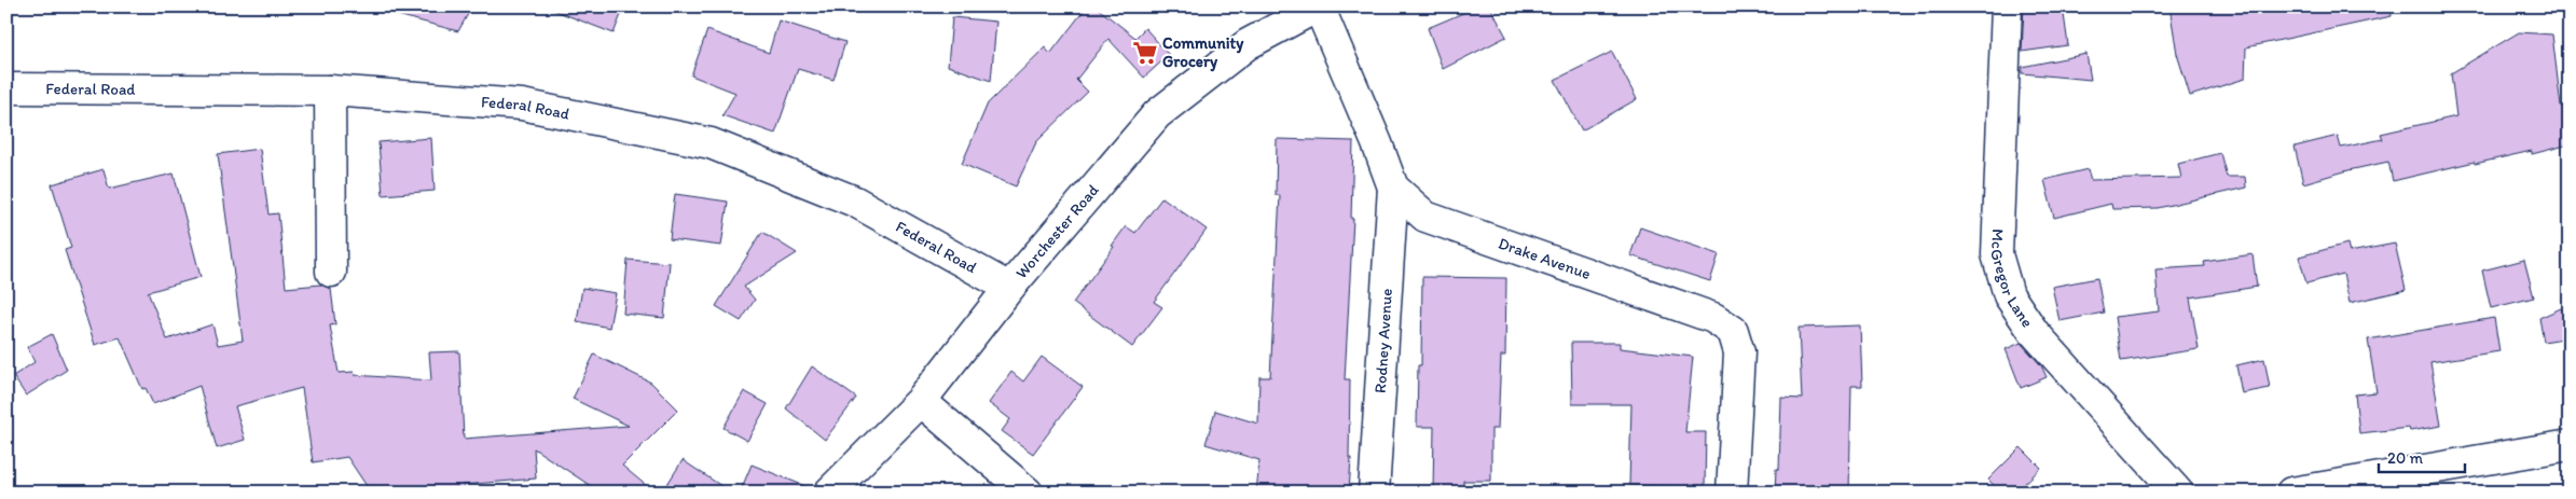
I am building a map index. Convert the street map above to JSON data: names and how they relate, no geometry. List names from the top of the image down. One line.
{"streets":{"street":["Federal Road","Worchester Road","Drake Avenue","McGregor Lane","Rodney Avenue"]},"crossings":[["Federal Road","Worchester Road"],["Worchester Road","Drake Avenue"],["Drake Avenue","Rodney Avenue"]],"places":{"supermarket":["Community Grocery"]},"scale_bar":"20 m"}
